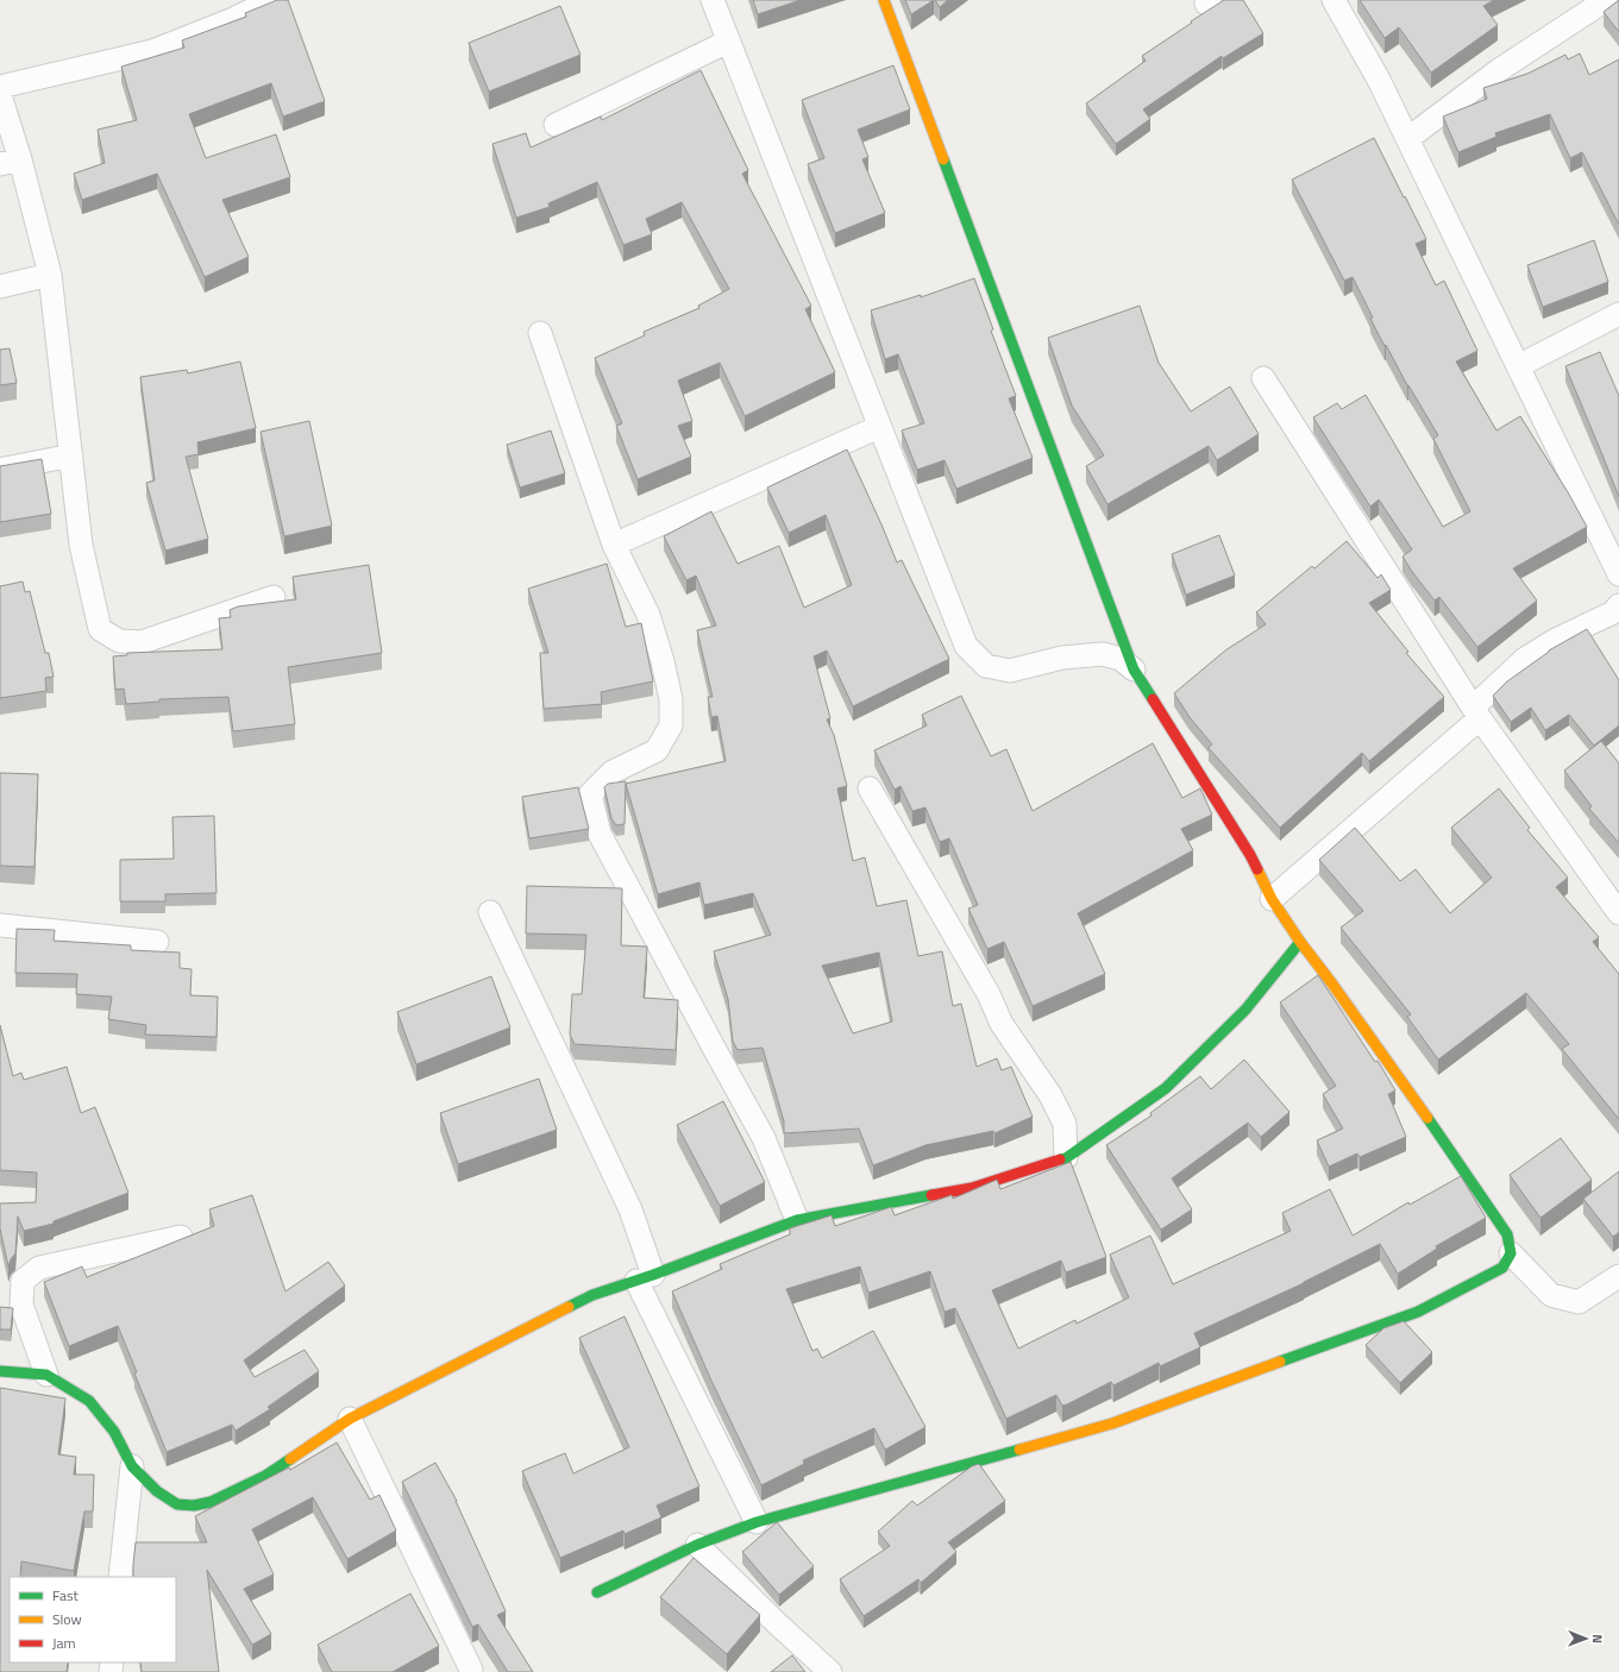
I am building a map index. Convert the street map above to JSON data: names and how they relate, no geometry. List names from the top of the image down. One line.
{"legend":["Fast","Slow","Jam"],"north":"right"}
